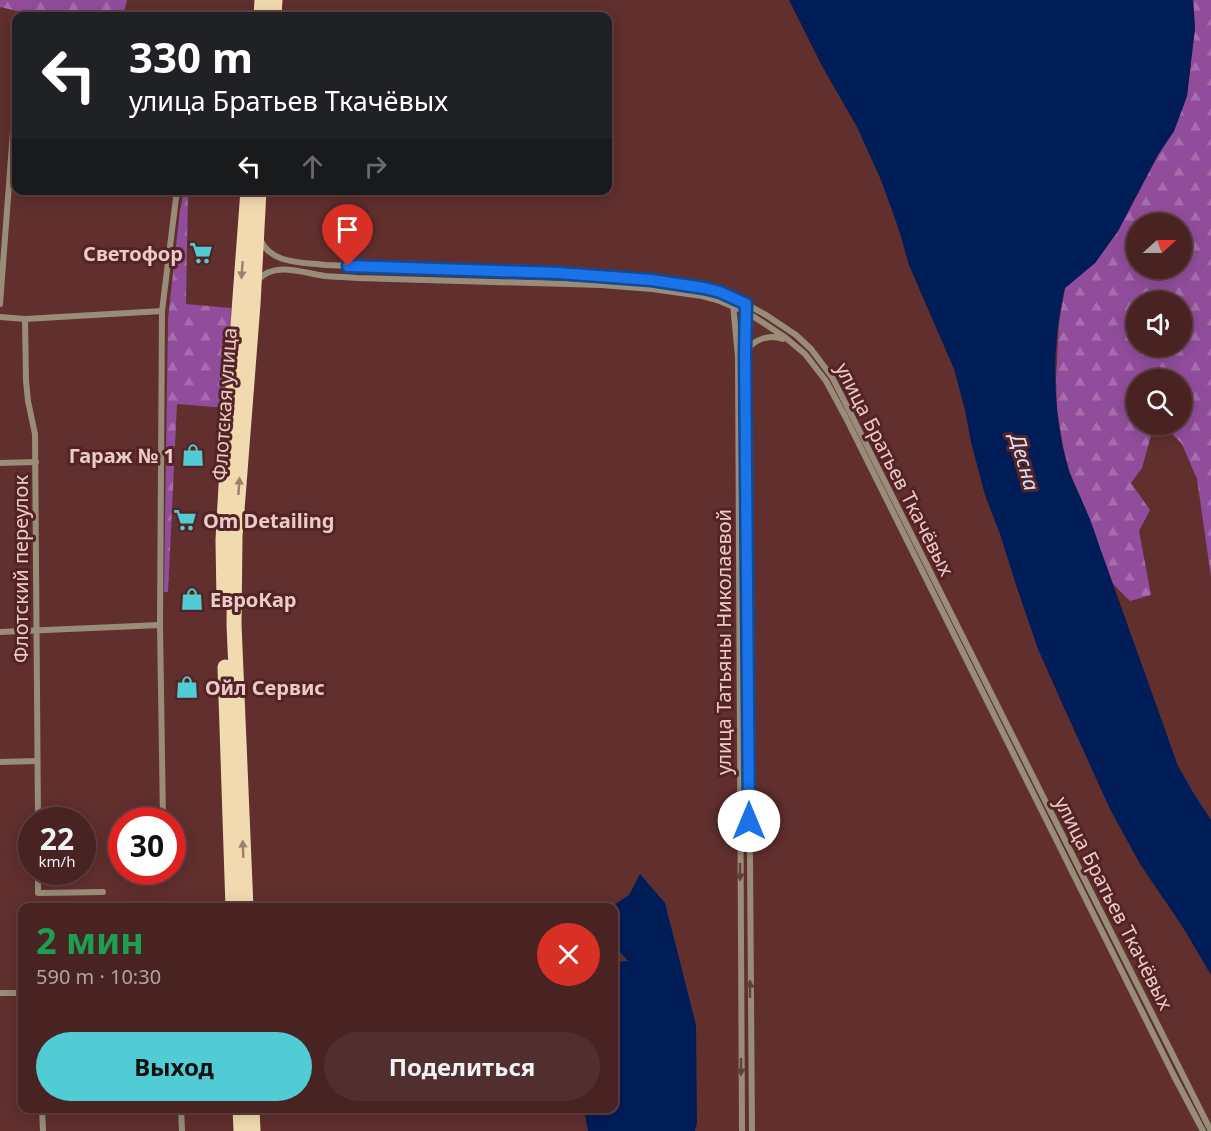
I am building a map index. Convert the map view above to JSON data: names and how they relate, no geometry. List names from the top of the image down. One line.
{"streets":{"main road":["Флотская улица"],"street":["улица Братьев Ткачёвых","Флотский переулок","улица Татьяны Николаевой"]},"crossings":[["Флотская улица","улица Братьев Ткачёвых"],["улица Братьев Ткачёвых","улица Татьяны Николаевой"]],"water":["Десна"],"places":{"supermarket":["Светофор","Om Detailing"],"shop":["Гараж № 1","ЕвроКар","Ойл Сервис"]},"north":"right","page":{"turn":["330 m","улица Братьев Ткачёвых"],"speed":"22 km/h","limit":"30","heading":["2 мин","590 m · 10:30"],"buttons":["Выход","Поделиться"]}}
